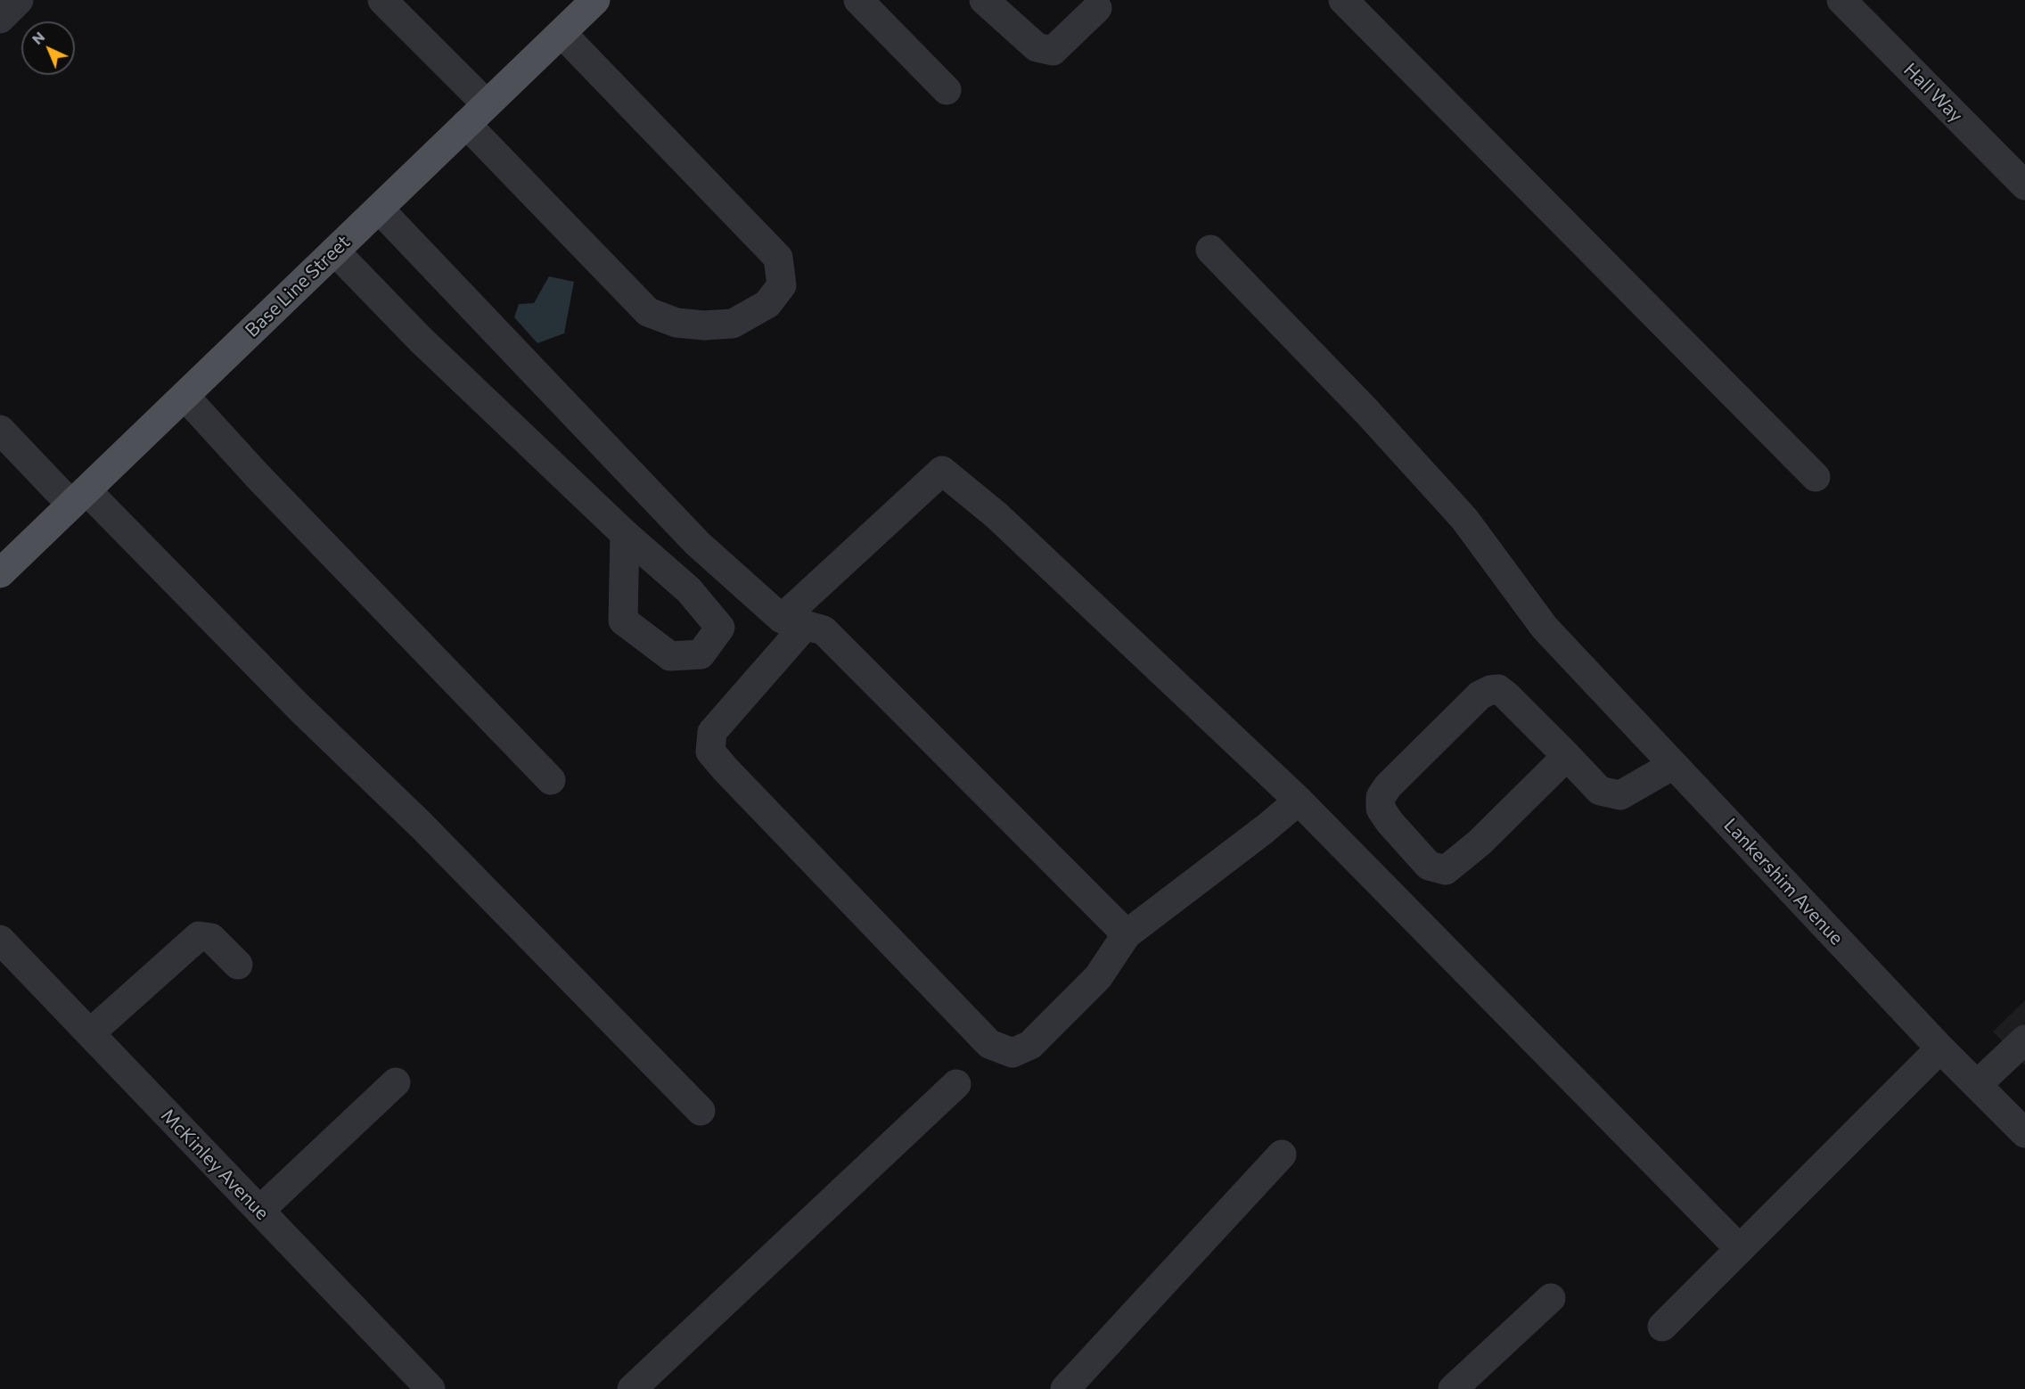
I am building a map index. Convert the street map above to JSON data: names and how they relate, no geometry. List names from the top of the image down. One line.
{"streets":{"main road":["Base Line Street"],"street":["Hall Way","Lankershim Avenue","McKinley Avenue"]},"north":"top left"}
